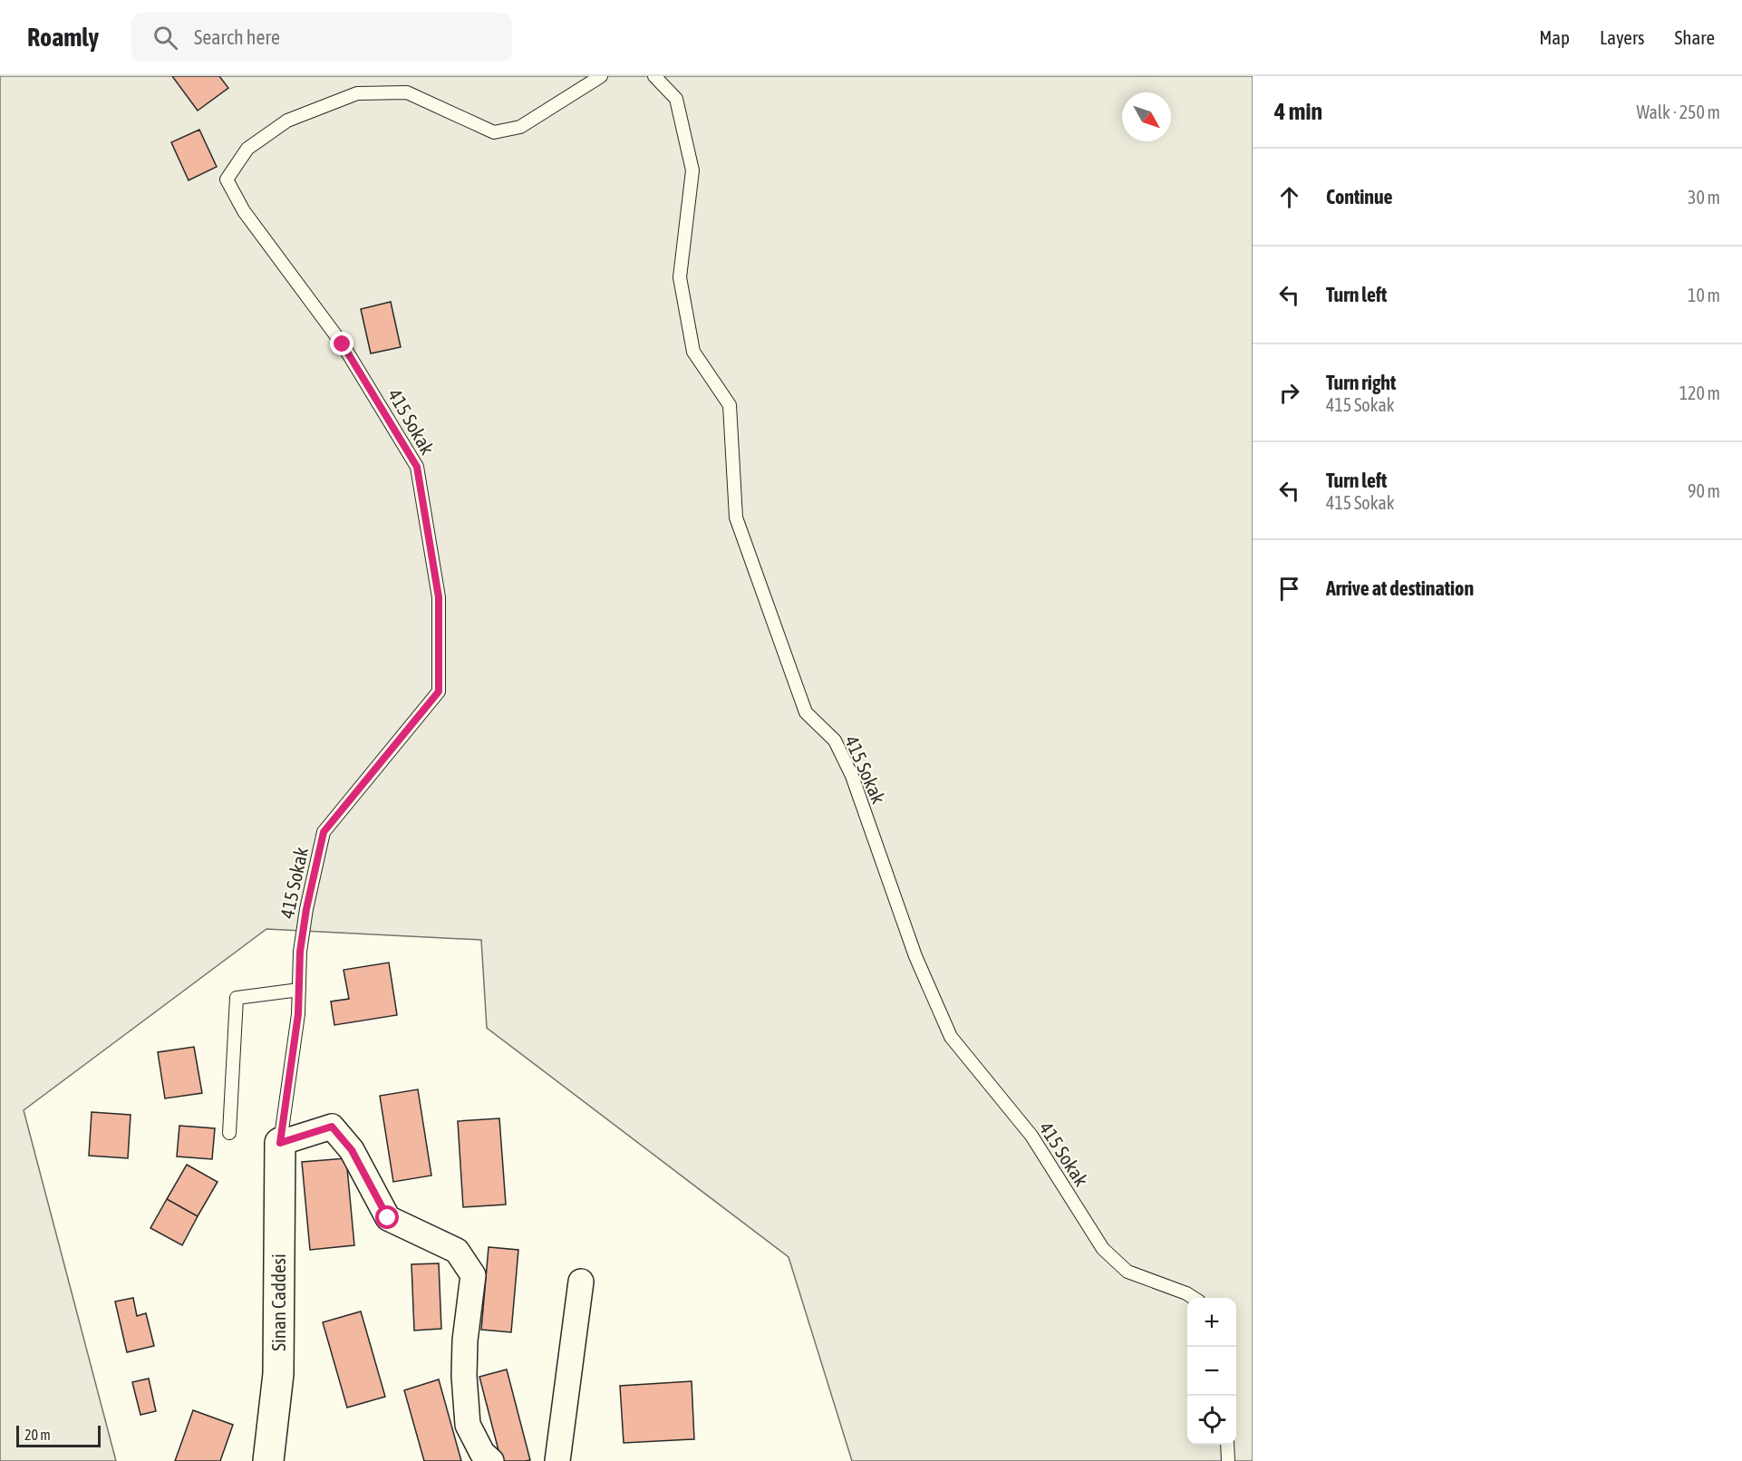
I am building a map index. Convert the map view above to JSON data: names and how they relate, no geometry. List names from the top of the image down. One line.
{"streets":{"street":["Sinan Caddesi"],"lane":["415 Sokak"]},"crossings":[["415 Sokak","Sinan Caddesi"]],"scale_bar":"20 m","north":"bottom right","page":{"header":"Roamly","search":"Search here","nav":["Map","Layers","Share"],"heading":["4 min","Walk · 250 m"],"list":[["Continue","30 m"],["Turn left","10 m"],["Turn right","415 Sokak","120 m"],["Turn left","415 Sokak","90 m"],"Arrive at destination"],"map_buttons":["+","−"],"scale":"20 m"}}
